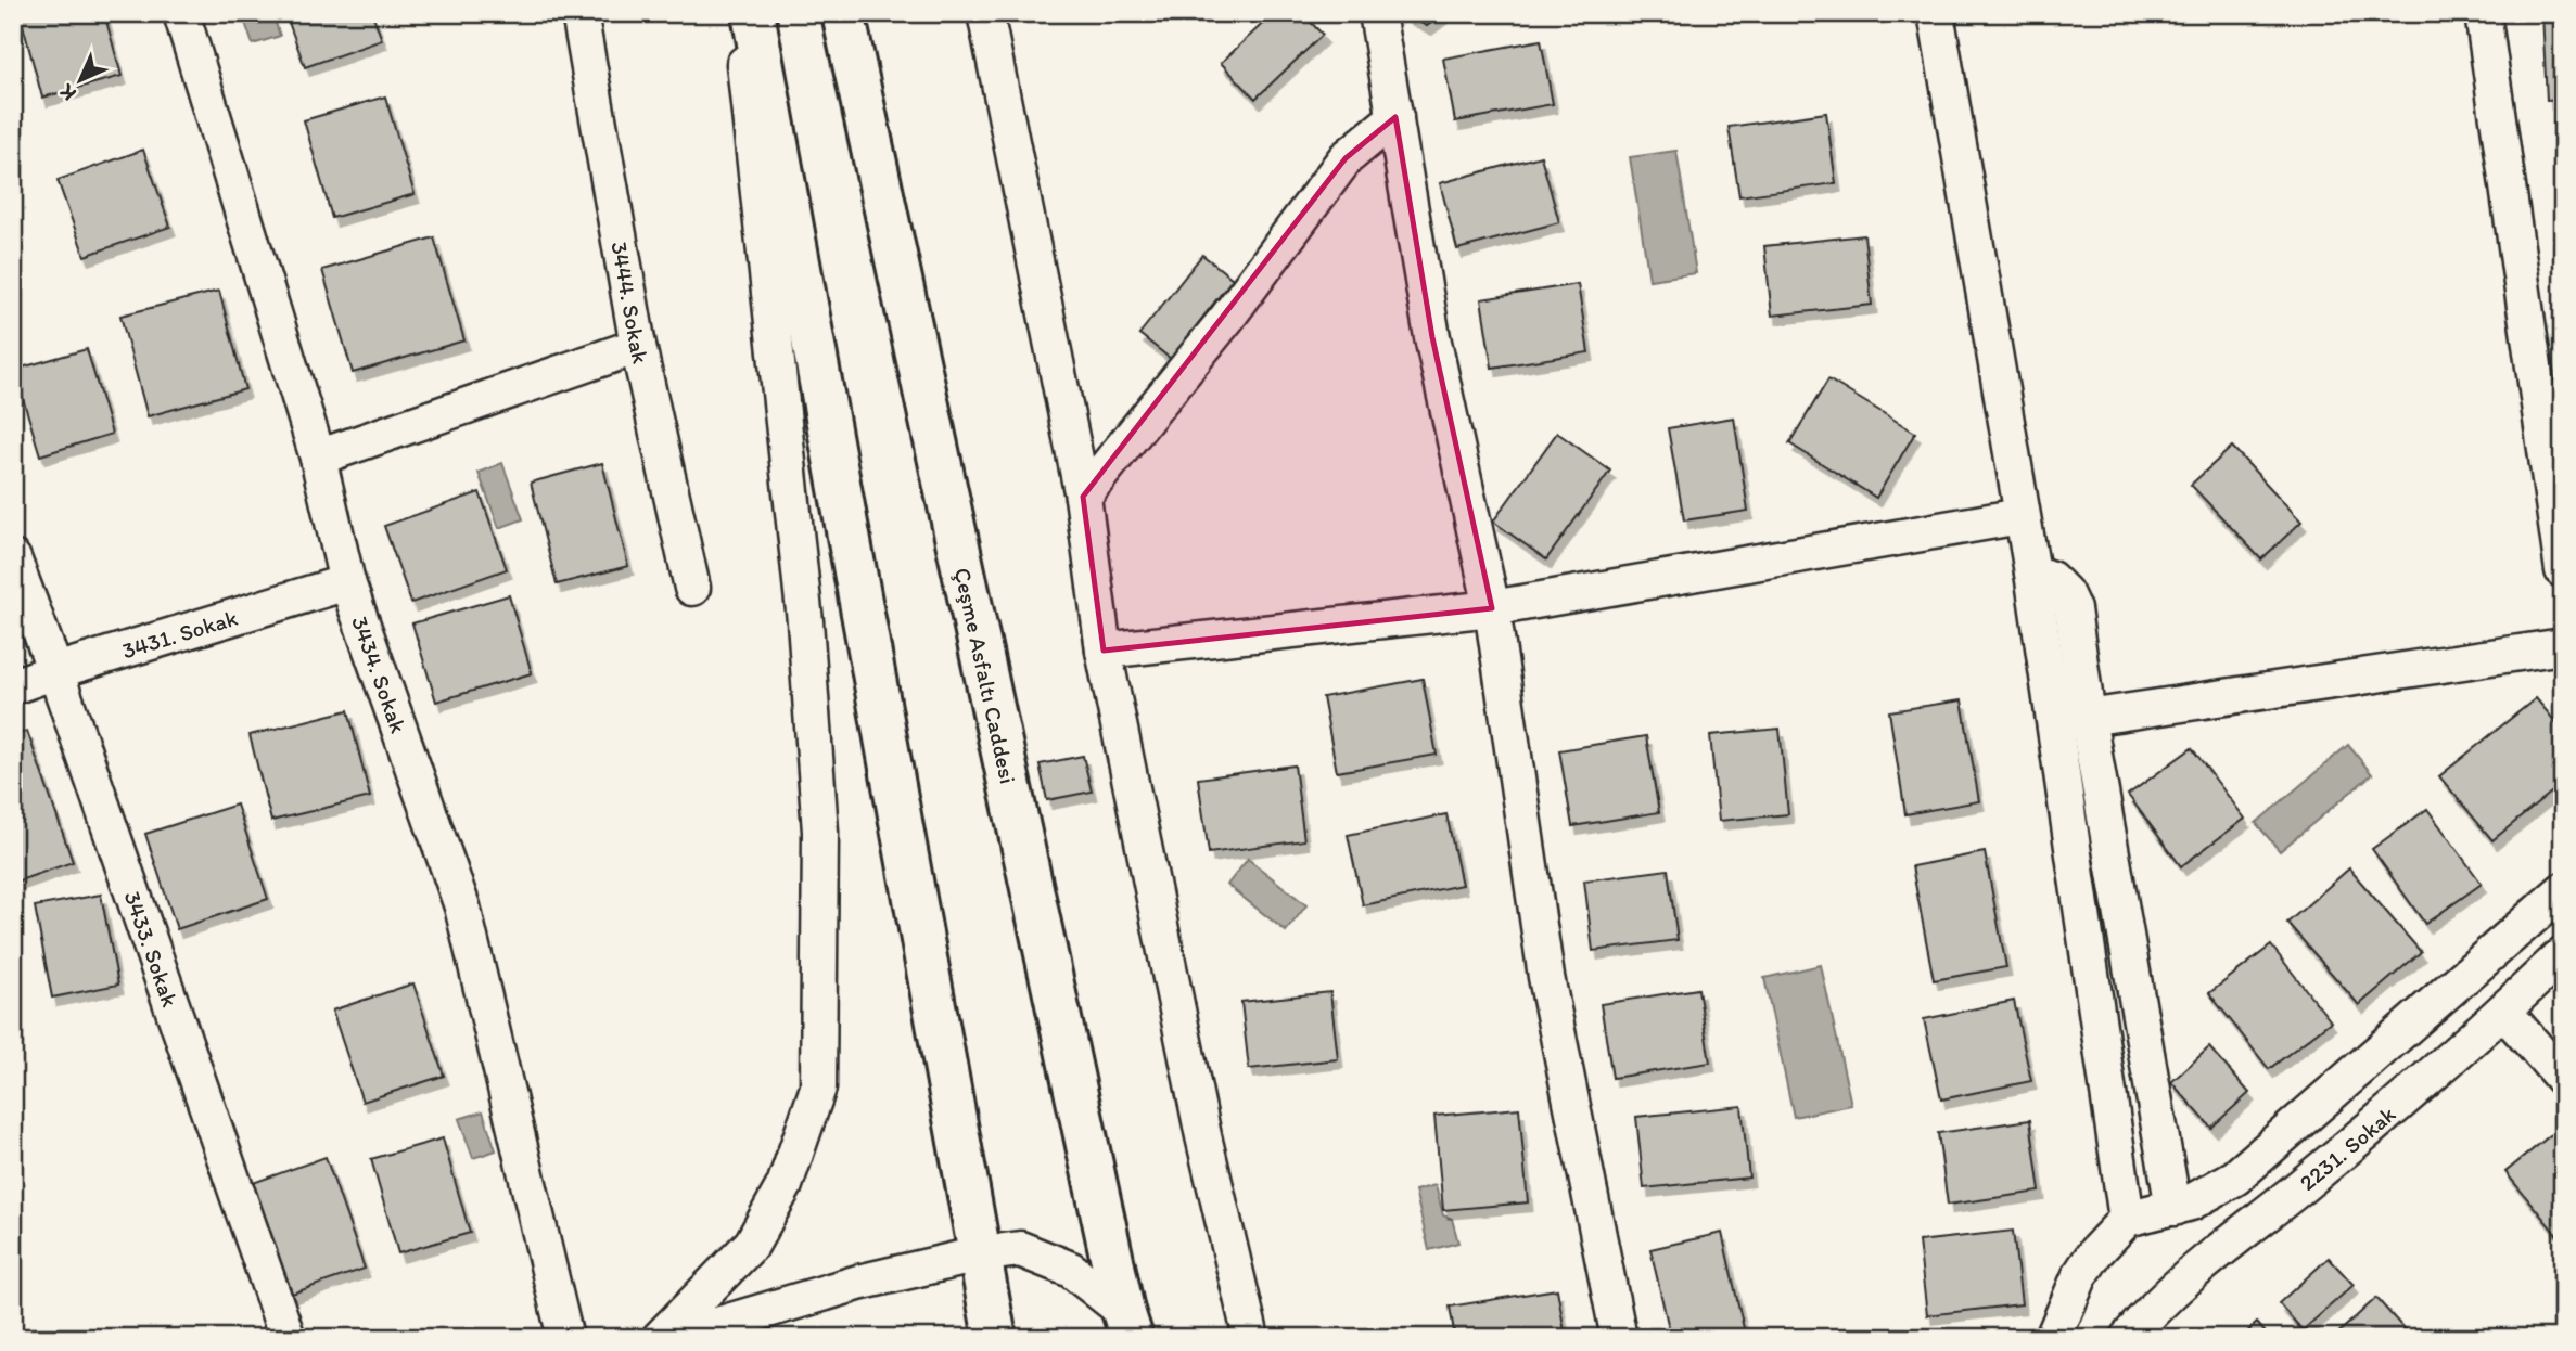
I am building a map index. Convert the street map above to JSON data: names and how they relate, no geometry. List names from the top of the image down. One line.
{"streets":{"highway":["Çeşme Asfaltı Caddesi"],"street":["3444. Sokak","3431. Sokak","3434. Sokak","3433. Sokak","2231. Sokak"]},"crossings":[["3431. Sokak","3434. Sokak"],["3431. Sokak","3433. Sokak"]],"north":"bottom left"}
